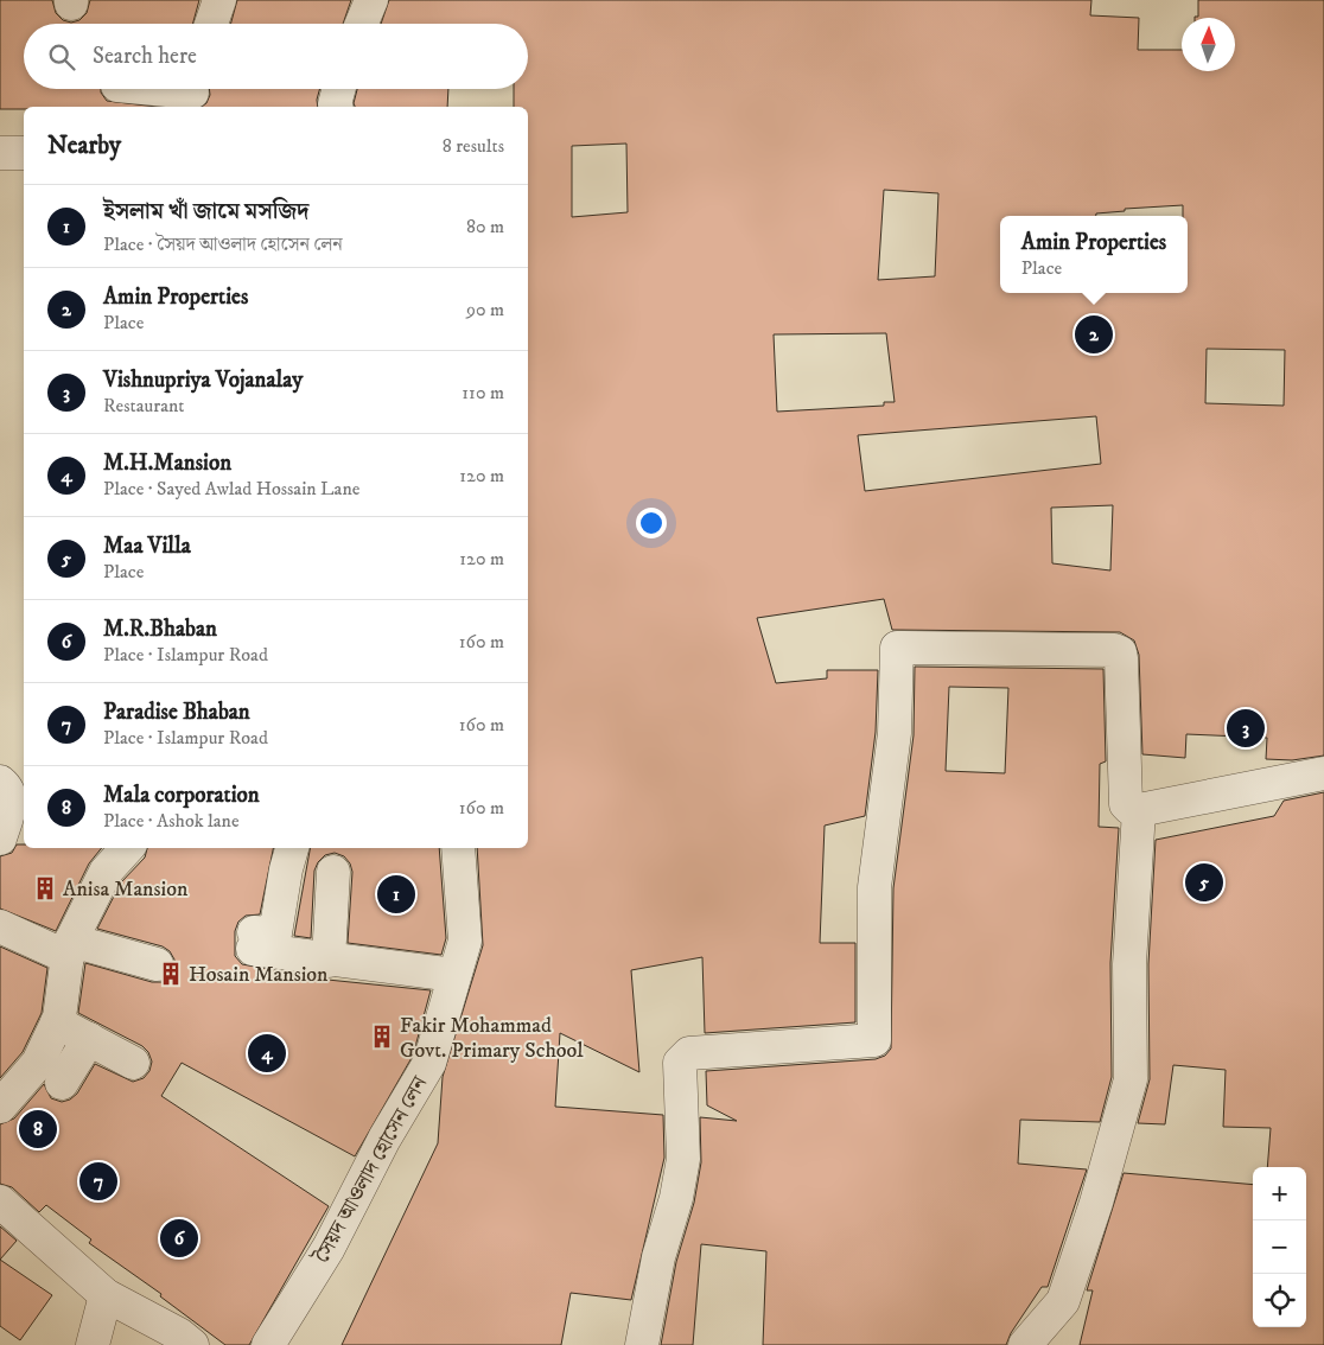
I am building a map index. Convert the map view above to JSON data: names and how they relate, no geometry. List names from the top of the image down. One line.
{"streets":{"street":["সৈয়দ আওলাদ হোসেন লেন"]},"places":{"building":["Anisa Mansion","Hosain Mansion","Fakir Mohammad Govt. Primary School"]},"north":"top","page":{"search":"Search here","heading":["Nearby","8 results"],"list":[{"mark":"1","name":"ইসলাম খাঁ জামে মসজিদ","note":"Place · সৈয়দ আওলাদ হোসেন লেন","value":"80 m"},{"mark":"2","name":"Amin Properties","note":"Place","value":"90 m"},{"mark":"3","name":"Vishnupriya Vojanalay","note":"Restaurant","value":"110 m"},{"mark":"4","name":"M.H.Mansion","note":"Place · Sayed Awlad Hossain Lane","value":"120 m"},{"mark":"5","name":"Maa Villa","note":"Place","value":"120 m"},{"mark":"6","name":"M.R.Bhaban","note":"Place · Islampur Road","value":"160 m"},{"mark":"7","name":"Paradise Bhaban","note":"Place · Islampur Road","value":"160 m"},{"mark":"8","name":"Mala corporation","note":"Place · Ashok lane","value":"160 m"}],"popup":["Amin Properties","Place"],"pins":["2","3","5","1","4","8","7","6"],"map_buttons":["+","−"]}}
